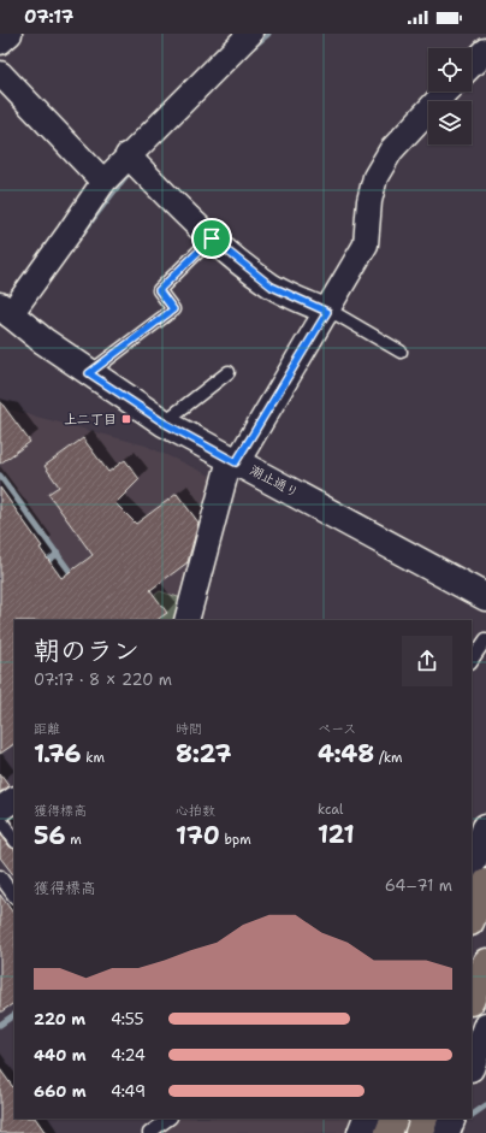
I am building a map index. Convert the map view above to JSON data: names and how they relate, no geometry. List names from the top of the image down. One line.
{"streets":{"street":["潮止通り"]},"places":{"transit":["上二丁目"]},"page":{"status":"07:17","heading":["朝のラン","07:17 · 8 × 220 m"],"stats":[["距離","1.76 km"],["時間","8:27"],["ペース","4:48 /km"],["獲得標高","56 m"],["心拍数","170 bpm"],["kcal","121"]],"chart":["獲得標高","64–71 m"],"list":[{"name":"220 m","note":"4:55"},{"name":"440 m","note":"4:24"},{"name":"660 m","note":"4:49"}]}}
